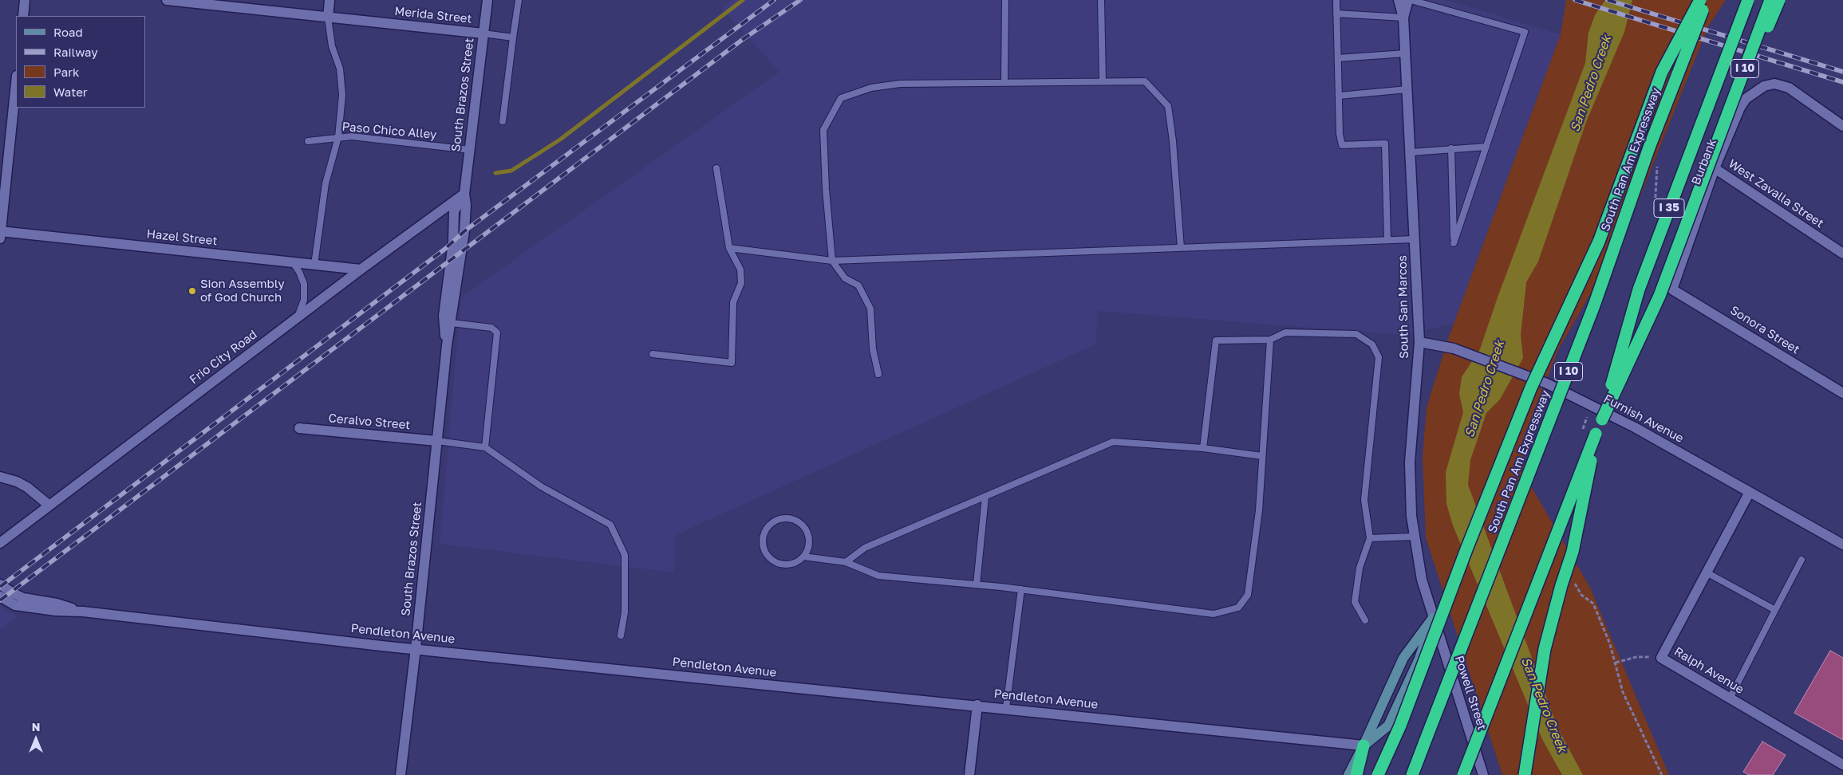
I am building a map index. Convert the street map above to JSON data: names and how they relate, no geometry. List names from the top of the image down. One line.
{"streets":{"highway":["I 10","South Pan Am Expressway","I 35"],"street":["Merida Street","South Brazos Street","Burbank","West Zavalla Street","Hazel Street","South San Marcos","Sonora Street","Frio City Road","Furnish Avenue","Ceralvo Street","Pendleton Avenue","Ralph Avenue","Powell Street"],"lane":["Paso Chico Alley"]},"crossings":[["Merida Street","South Brazos Street"],["I 10","I 35"],["South Brazos Street","Paso Chico Alley"],["South Brazos Street","Frio City Road"],["South Brazos Street","Ceralvo Street"],["South Brazos Street","Pendleton Avenue"],["Burbank","West Zavalla Street"],["Burbank","Sonora Street"],["Hazel Street","Frio City Road"],["South San Marcos","Furnish Avenue"],["South San Marcos","Powell Street"],["Furnish Avenue","Ralph Avenue"]],"water":["San Pedro Creek"],"places":["Sion Assembly of God Church"],"legend":["Road","Railway","Park","Water"],"north":"top"}
